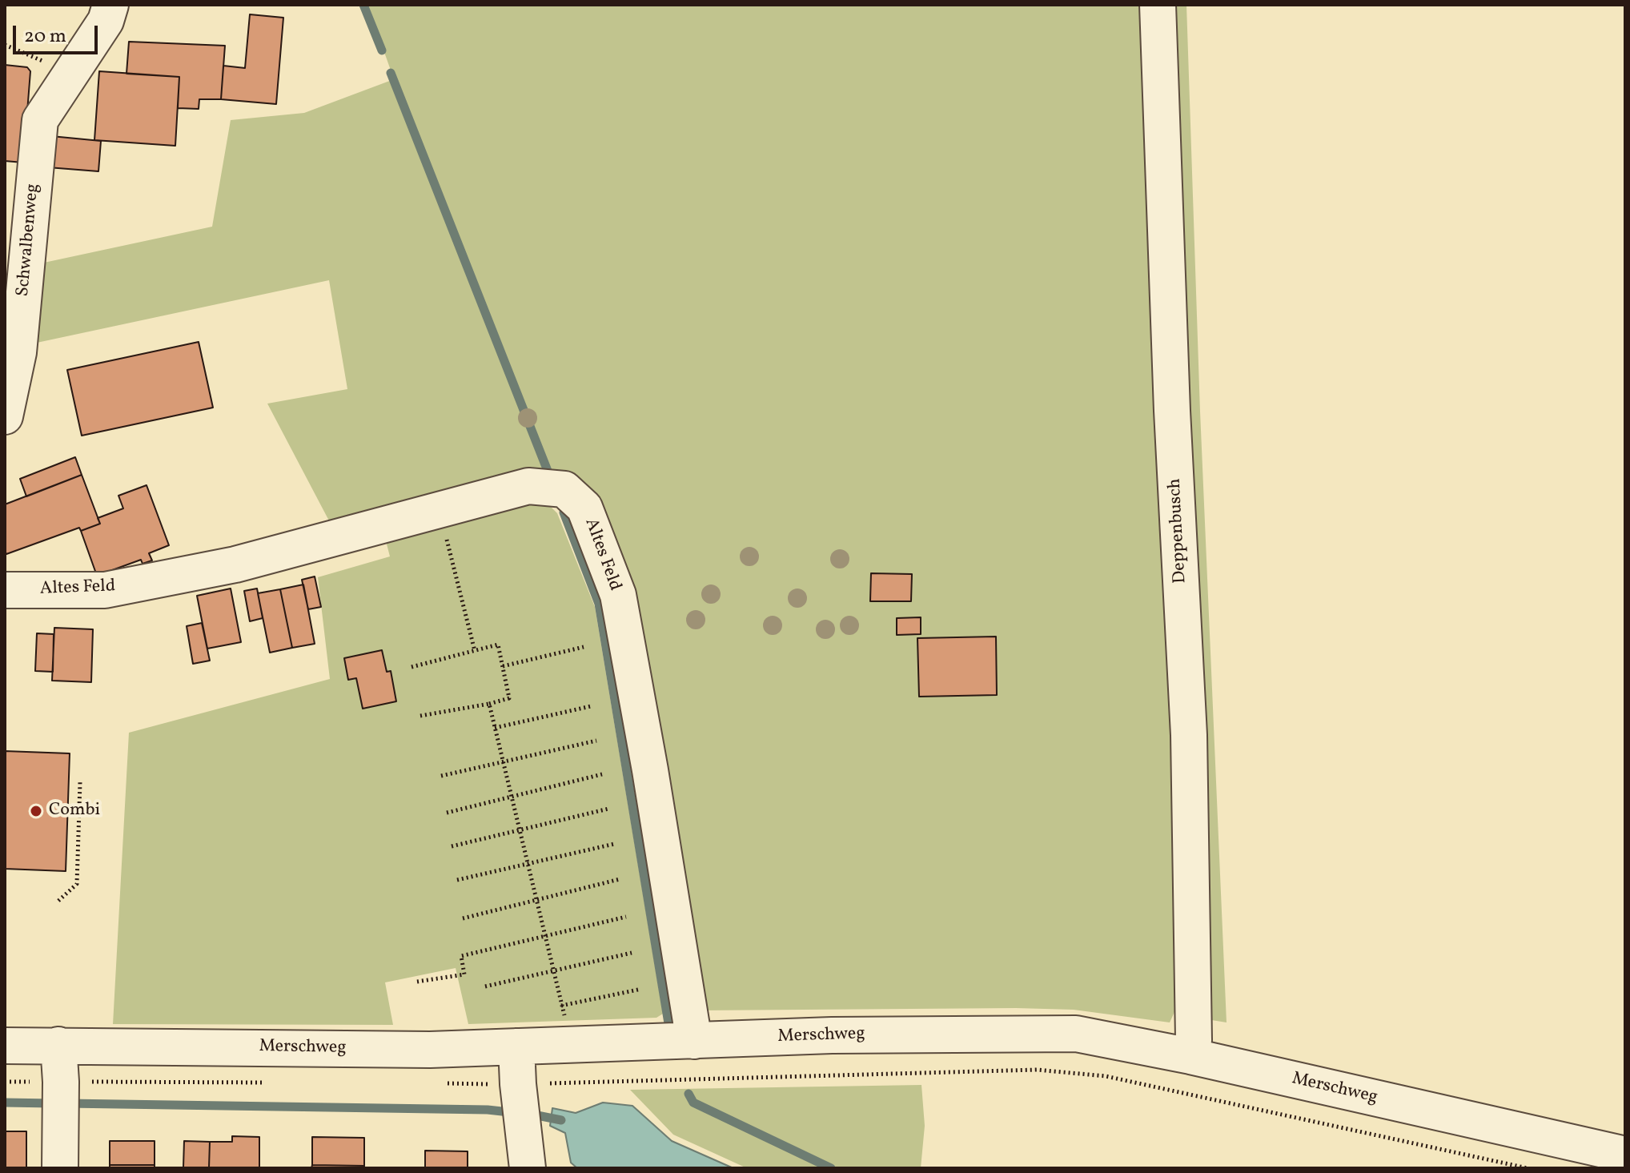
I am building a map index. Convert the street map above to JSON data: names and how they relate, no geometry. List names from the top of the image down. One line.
{"streets":{"street":["Schwalbenweg","Deppenbusch","Altes Feld","Merschweg"]},"crossings":[["Deppenbusch","Merschweg"],["Altes Feld","Merschweg"]],"places":["Combi"],"scale_bar":"20 m"}
